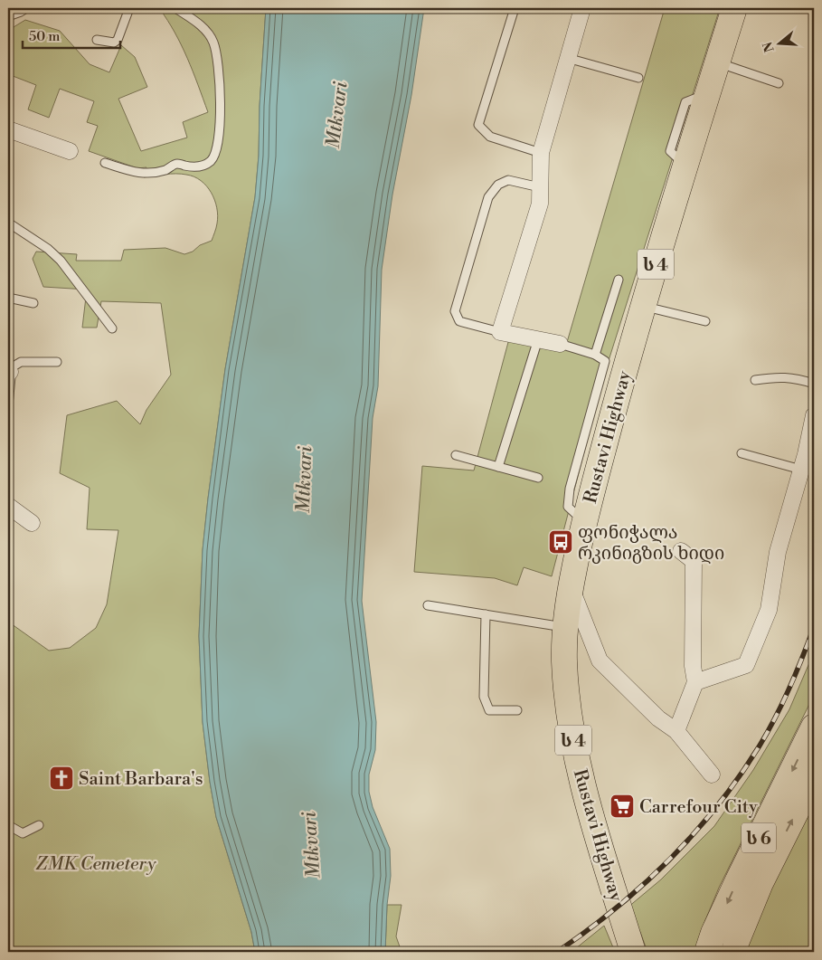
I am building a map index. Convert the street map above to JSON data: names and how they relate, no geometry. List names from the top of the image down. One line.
{"streets":{"highway":["ს 4","Rustavi Highway","ს 6"]},"water":["Mtkvari"],"parks":["ZMK Cemetery"],"places":{"bus stop":["ფონიჭალა რკინიგზის ხიდი"],"church":["Saint Barbara's"],"supermarket":["Carrefour City"]},"scale_bar":"50 m","north":"left"}
